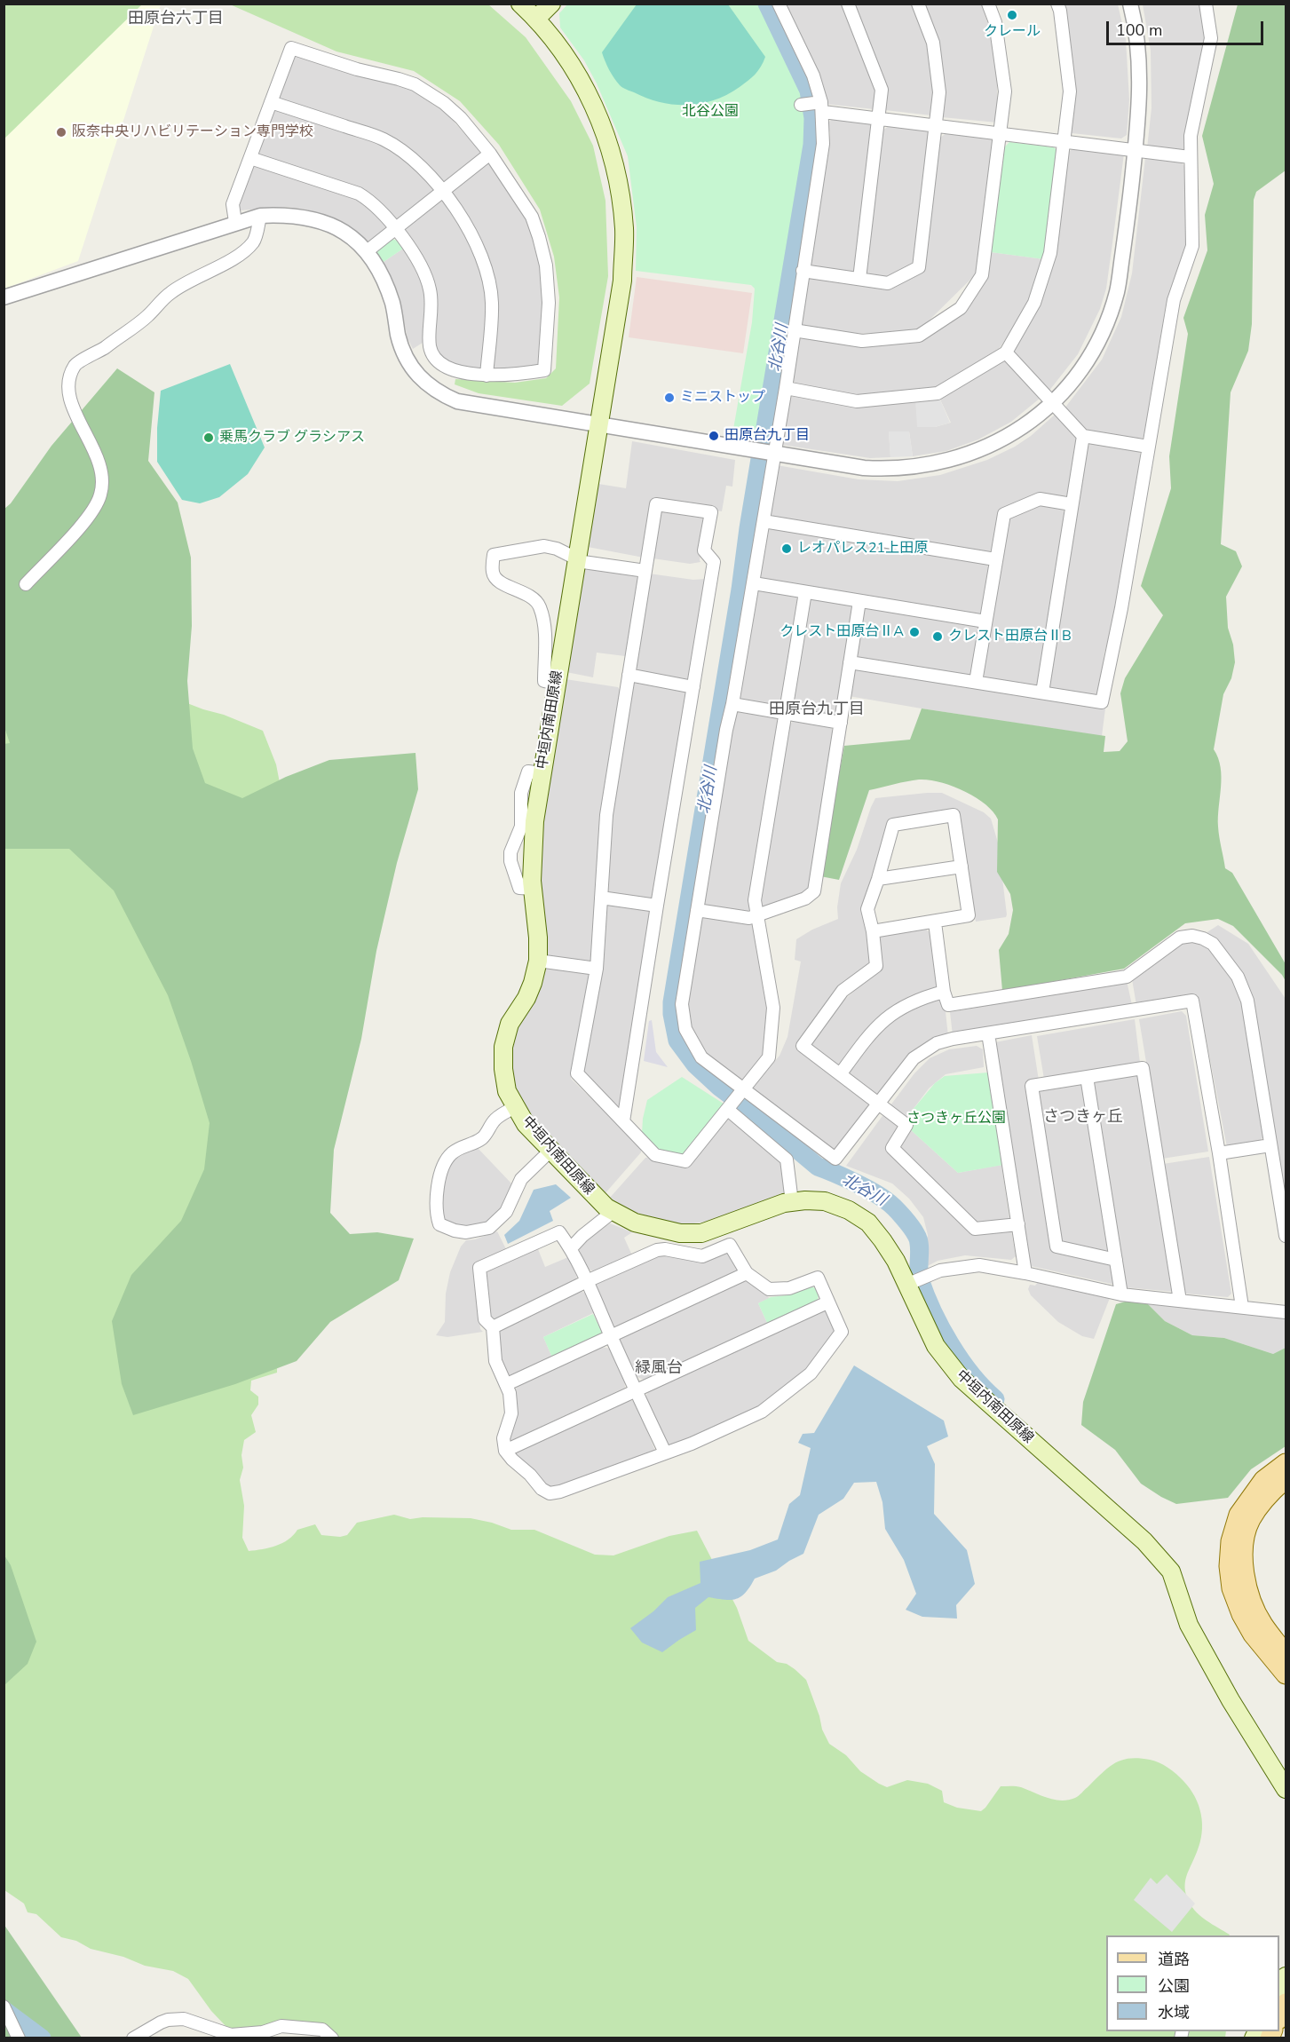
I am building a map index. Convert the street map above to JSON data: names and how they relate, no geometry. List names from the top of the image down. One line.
{"streets":{"main road":["中垣内南田原線"]},"districts":["田原台六丁目","田原台九丁目","さつきヶ丘","緑風台"],"water":["北谷川"],"parks":["北谷公園","さつきヶ丘公園"],"places":["クレール","阪奈中央リハビリテーション専門学校","ミニストップ","田原台九丁目","乗馬クラブ グラシアス","レオパレス21上田原","クレスト田原台ⅡA","クレスト田原台ⅡB"],"legend":["道路","公園","水域"],"scale_bar":"100 m"}
